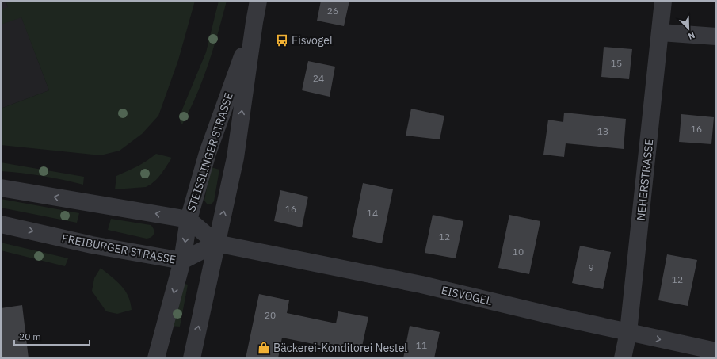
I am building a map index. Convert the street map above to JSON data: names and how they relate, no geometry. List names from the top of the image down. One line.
{"streets":{"street":["STEISSLINGER STRASSE","NEHERSTRASSE","FREIBURGER STRASSE","EISVOGEL"]},"crossings":[["STEISSLINGER STRASSE","FREIBURGER STRASSE"],["STEISSLINGER STRASSE","EISVOGEL"],["NEHERSTRASSE","EISVOGEL"],["FREIBURGER STRASSE","EISVOGEL"]],"places":{"bus stop":["Eisvogel"],"shop":["Bäckerei-Konditorei Nestel"]},"house_numbers":["26","15","24","16","13","16","14","12","10","9","12","20","11"],"scale_bar":"20 m","north":"bottom right"}
